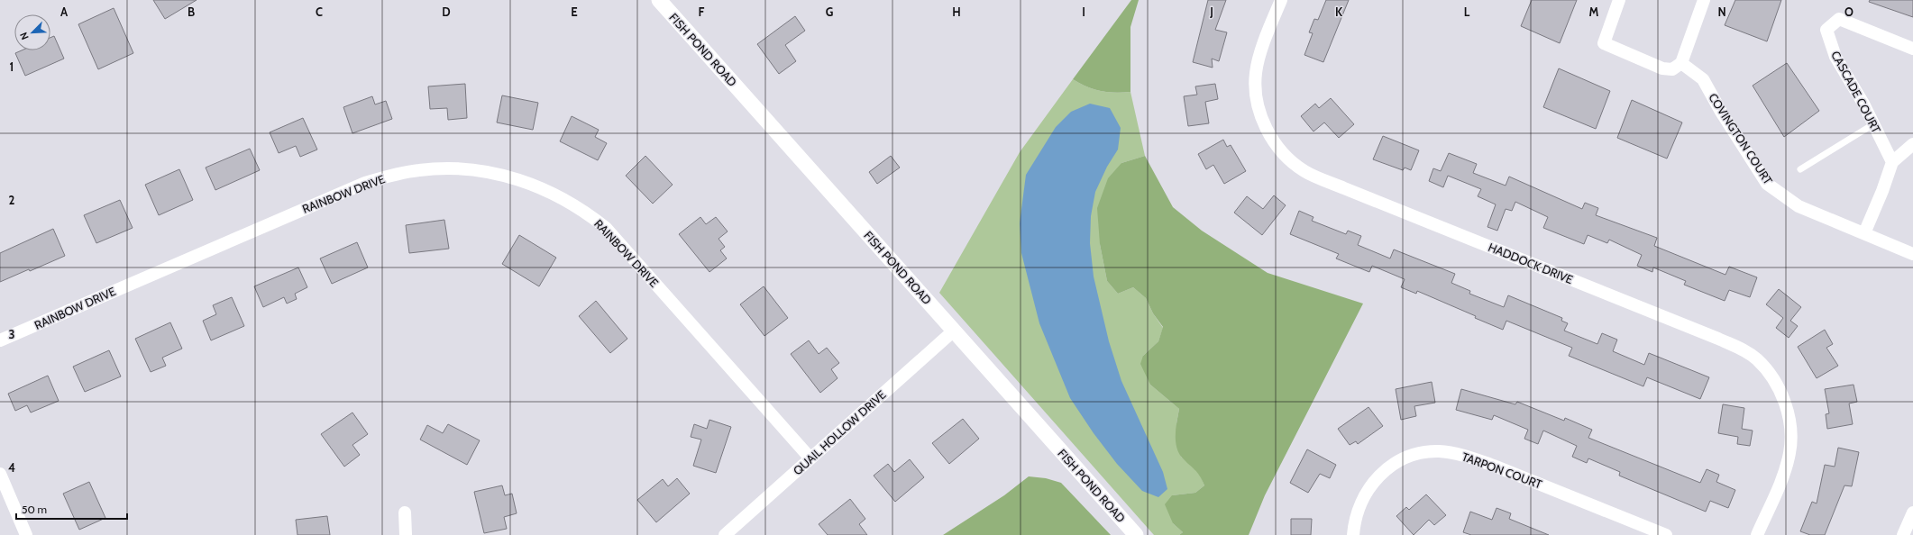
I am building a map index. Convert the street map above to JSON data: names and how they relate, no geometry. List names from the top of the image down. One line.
{"streets":{"street":["FISH POND ROAD","CASCADE COURT","COVINGTON COURT","RAINBOW DRIVE","HADDOCK DRIVE","QUAIL HOLLOW DRIVE","TARPON COURT"]},"crossings":[["FISH POND ROAD","QUAIL HOLLOW DRIVE"],["RAINBOW DRIVE","QUAIL HOLLOW DRIVE"]],"scale_bar":"50 m","north":"bottom left","grid":{"columns":["A","B","C","D","E","F","G","H","I","J","K","L","M","N","O"],"rows":["1","2","3","4"]}}
